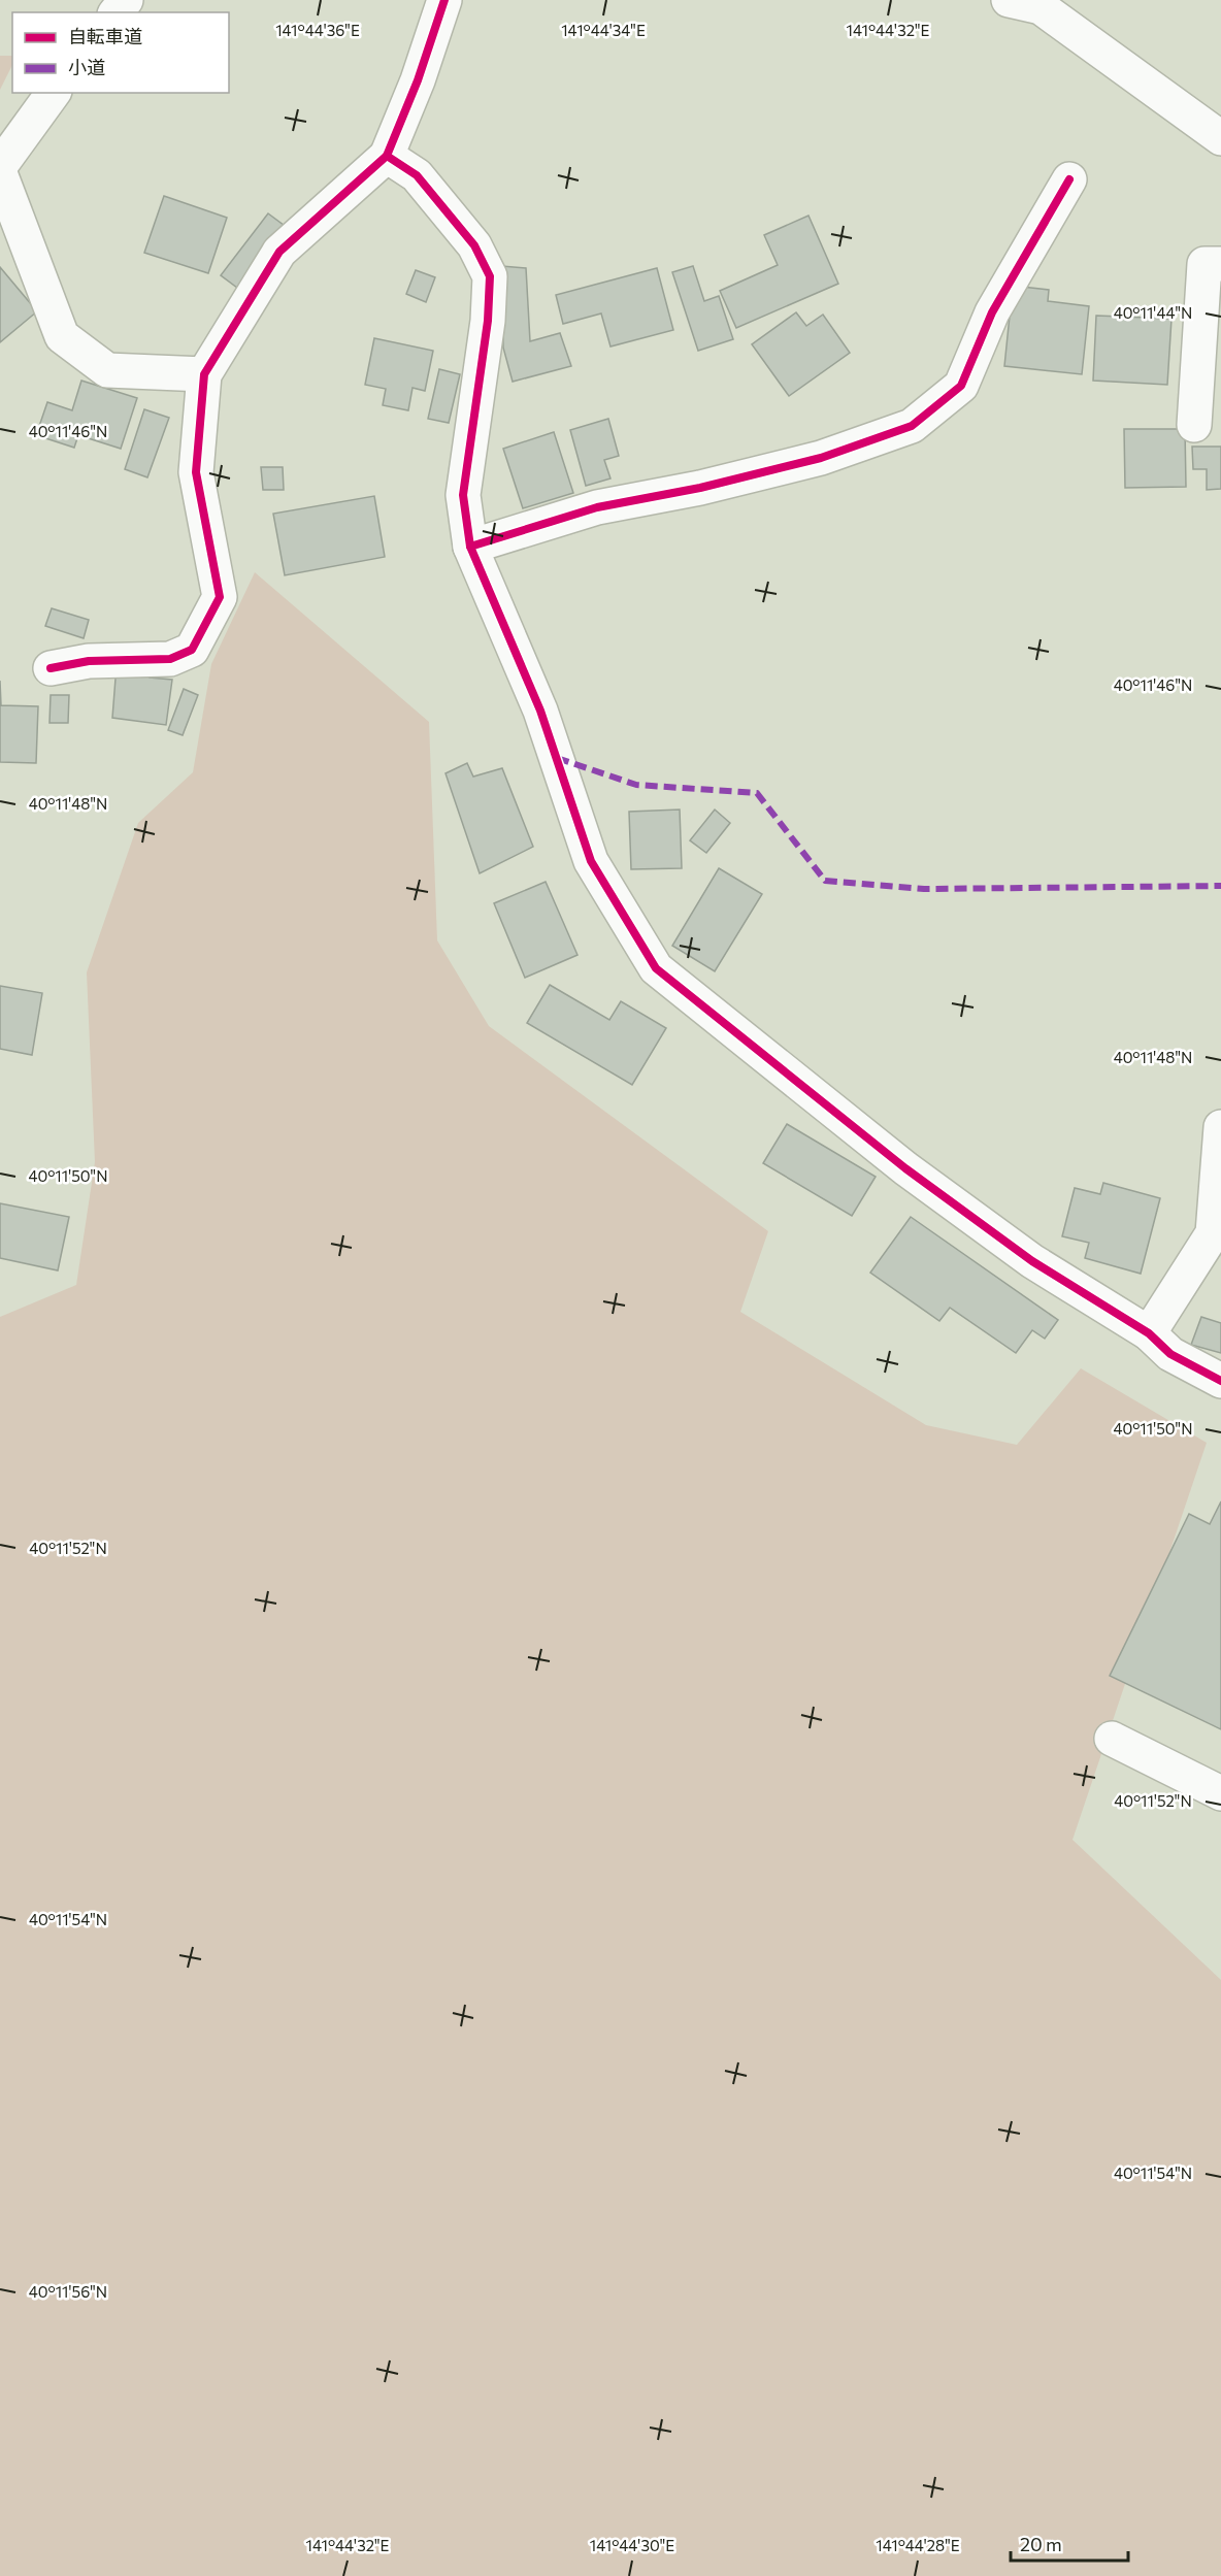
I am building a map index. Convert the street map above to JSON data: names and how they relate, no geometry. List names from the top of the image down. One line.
{"legend":["自転車道","小道"],"scale_bar":"20 m","coordinates":["141°44'36\"E","141°44'34\"E","141°44'32\"E","40°11'44\"N","40°11'46\"N","40°11'48\"N","40°11'50\"N","40°11'52\"N","40°11'54\"N","40°11'56\"N","141°44'30\"E","141°44'28\"E"]}
